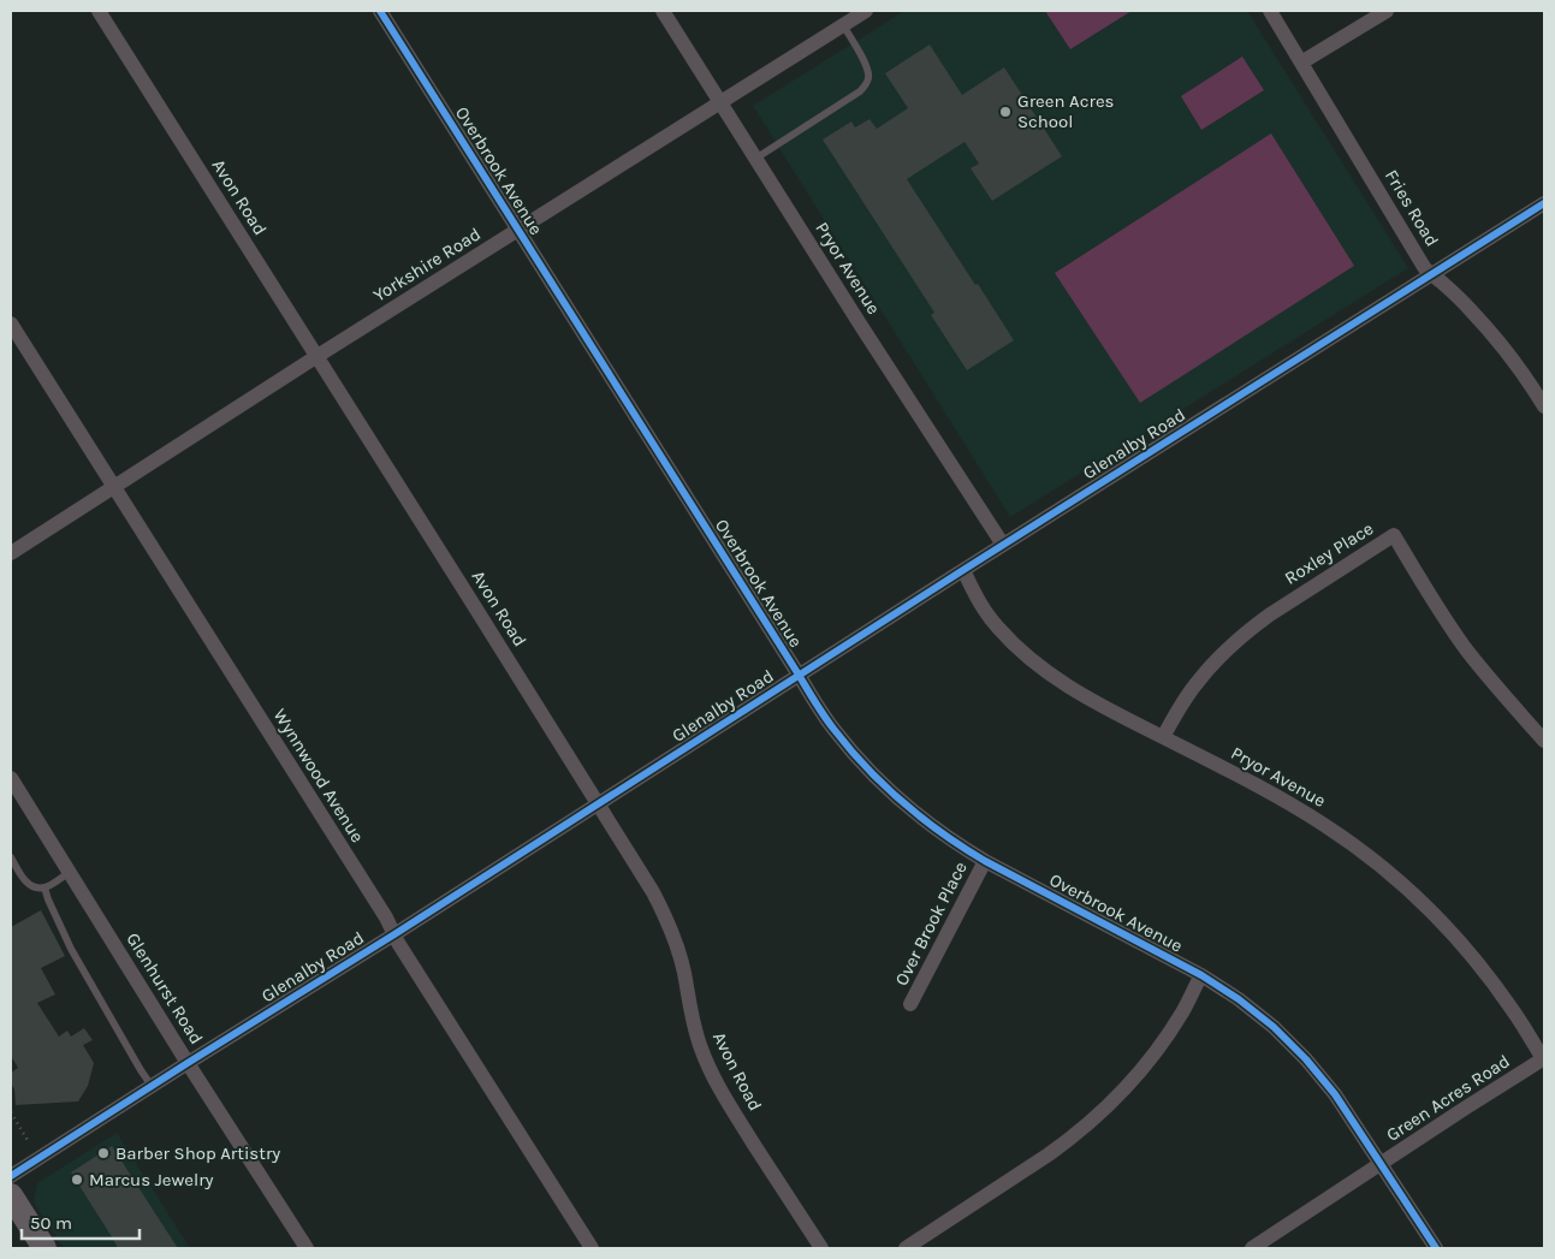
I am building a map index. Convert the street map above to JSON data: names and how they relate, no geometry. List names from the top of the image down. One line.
{"streets":{"street":["Overbrook Avenue","Avon Road","Fries Road","Yorkshire Road","Pryor Avenue","Glenalby Road","Roxley Place","Wynnwood Avenue","Over Brook Place","Glenhurst Road","Green Acres Road"]},"crossings":[["Overbrook Avenue","Yorkshire Road"],["Overbrook Avenue","Glenalby Road"],["Overbrook Avenue","Over Brook Place"],["Overbrook Avenue","Green Acres Road"],["Avon Road","Yorkshire Road"],["Avon Road","Glenalby Road"],["Fries Road","Glenalby Road"],["Yorkshire Road","Pryor Avenue"],["Yorkshire Road","Wynnwood Avenue"],["Pryor Avenue","Glenalby Road"],["Pryor Avenue","Roxley Place"],["Pryor Avenue","Green Acres Road"],["Glenalby Road","Wynnwood Avenue"],["Glenalby Road","Glenhurst Road"]],"places":["Green Acres School","Barber Shop Artistry","Marcus Jewelry"],"scale_bar":"50 m"}
